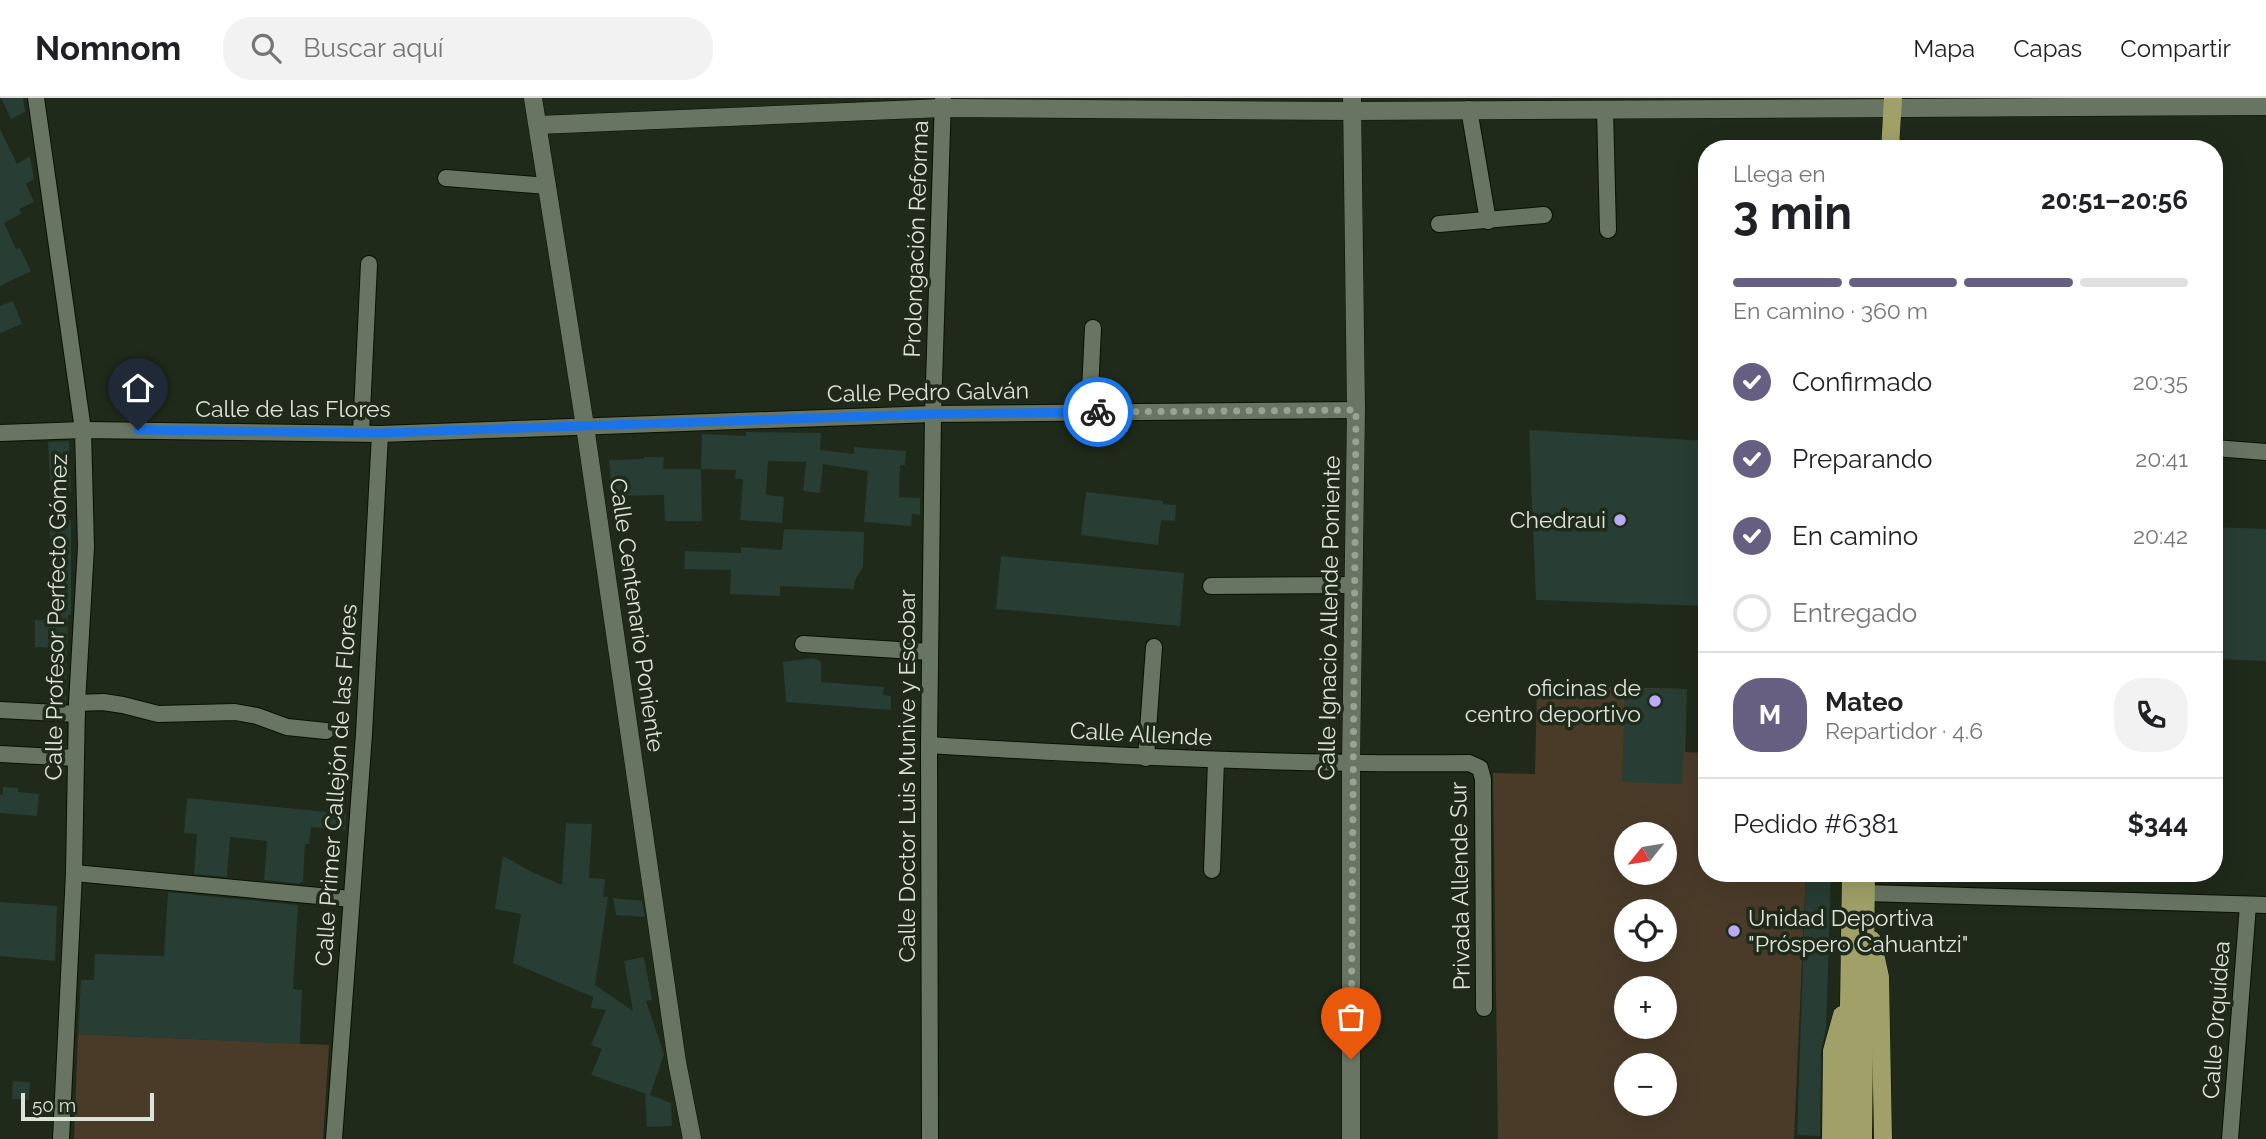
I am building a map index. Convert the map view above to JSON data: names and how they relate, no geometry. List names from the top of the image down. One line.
{"streets":{"street":["Prolongación Reforma","Calle Pedro Galván","Calle de las Flores","Calle Centenario Poniente","Calle Profesor Perfecto Gómez","Calle Ignacio Allende Poniente","Calle Allende","Calle Doctor Luis Munive y Escobar","Calle Primer Callejón de las Flores","Privada Allende Sur","Calle Orquídea"]},"crossings":[["Prolongación Reforma","Calle Pedro Galván"],["Prolongación Reforma","Calle Doctor Luis Munive y Escobar"],["Calle Pedro Galván","Calle de las Flores"],["Calle Pedro Galván","Calle Centenario Poniente"],["Calle Pedro Galván","Calle Ignacio Allende Poniente"],["Calle Pedro Galván","Calle Doctor Luis Munive y Escobar"],["Calle de las Flores","Calle Centenario Poniente"],["Calle de las Flores","Calle Profesor Perfecto Gómez"],["Calle de las Flores","Calle Primer Callejón de las Flores"],["Calle Ignacio Allende Poniente","Calle Allende"],["Calle Ignacio Allende Poniente","Privada Allende Sur"],["Calle Allende","Calle Doctor Luis Munive y Escobar"],["Calle Allende","Privada Allende Sur"]],"places":["Chedraui","oficinas de centro deportivo","Unidad Deportiva \"Próspero Cahuantzi\""],"scale_bar":"50 m","north":"bottom left","page":{"header":"Nomnom","search":"Buscar aquí","nav":["Mapa","Capas","Compartir"],"heading":["3 min","Llega en","20:51–20:56"],"panel":["Mateo","Repartidor · 4.6","Pedido #6381","$344"],"bar":"En camino · 360 m","list":[["Confirmado","20:35"],["Preparando","20:41"],["En camino","20:42"],"Entregado"],"round":"M","map_buttons":["+","−"],"scale":"50 m"}}
